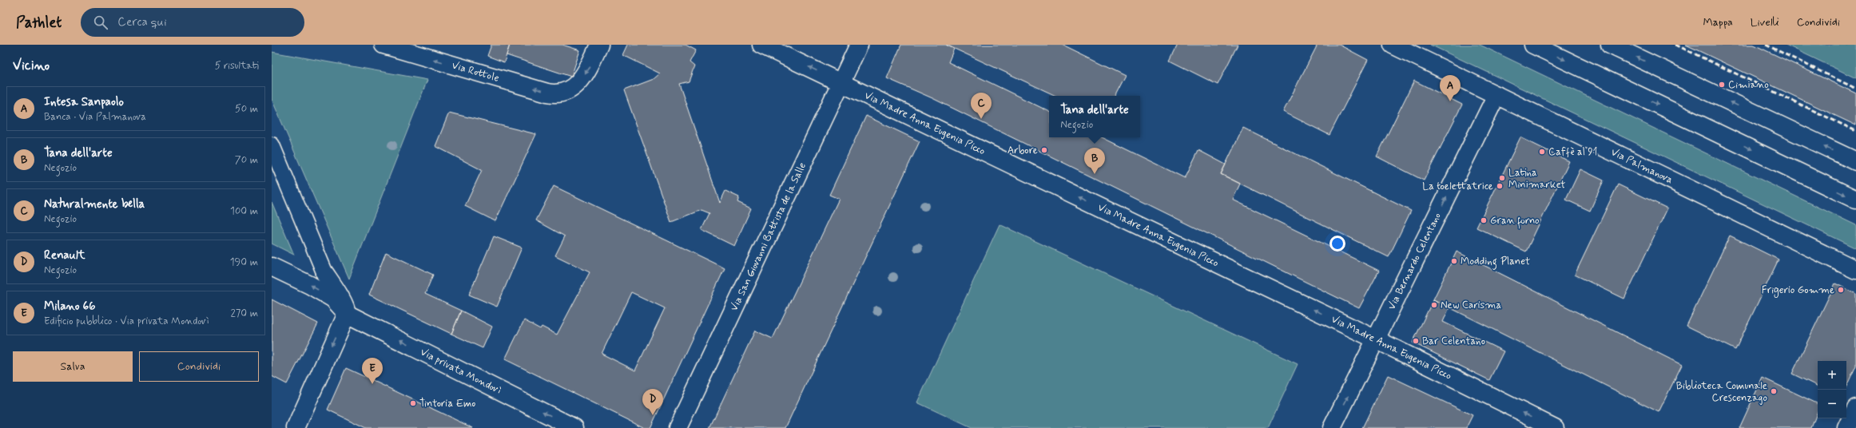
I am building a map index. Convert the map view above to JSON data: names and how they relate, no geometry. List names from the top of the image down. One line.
{"streets":{"main road":["Via Rottole","Via Madre Anna Eugenia Picco","Via Palmanova","Via San Giovanni Battista de la Salle","Via Bernardo Celentano","Via privata Mondovì"]},"crossings":[["Via Madre Anna Eugenia Picco","Via San Giovanni Battista de la Salle"],["Via Madre Anna Eugenia Picco","Via Bernardo Celentano"],["Via Palmanova","Via Bernardo Celentano"]],"one_way":["Via Rottole","Via Madre Anna Eugenia Picco","Via Bernardo Celentano","Via privata Mondovì"],"places":["Cimiano","Arbore","Caffè al 91","Latina Minimarket","La toelettatrice","Gran forno","Modding Planet","Frigerio Gomme","New Carisma","Bar Celentano","Biblioteca Comunale Crescenzago","Tintoria Emo"],"page":{"header":"Pathlet","search":"Cerca qui","nav":["Mappa","Livelli","Condividi"],"heading":["Vicino","5 risultati"],"pins":["A","C","B","E","D"],"list":[{"mark":"A","name":"Intesa Sanpaolo","note":"Banca · Via Palmanova","value":"50 m"},{"mark":"B","name":"Tana dell'arte","note":"Negozio","value":"70 m"},{"mark":"C","name":"Naturalmente bella","note":"Negozio","value":"100 m"},{"mark":"D","name":"Renault","note":"Negozio","value":"190 m"},{"mark":"E","name":"Milano 66","note":"Edificio pubblico · Via privata Mondovì","value":"270 m"}],"popup":["Tana dell'arte","Negozio"],"buttons":["Salva","Condividi"],"map_buttons":["+","−"]}}
